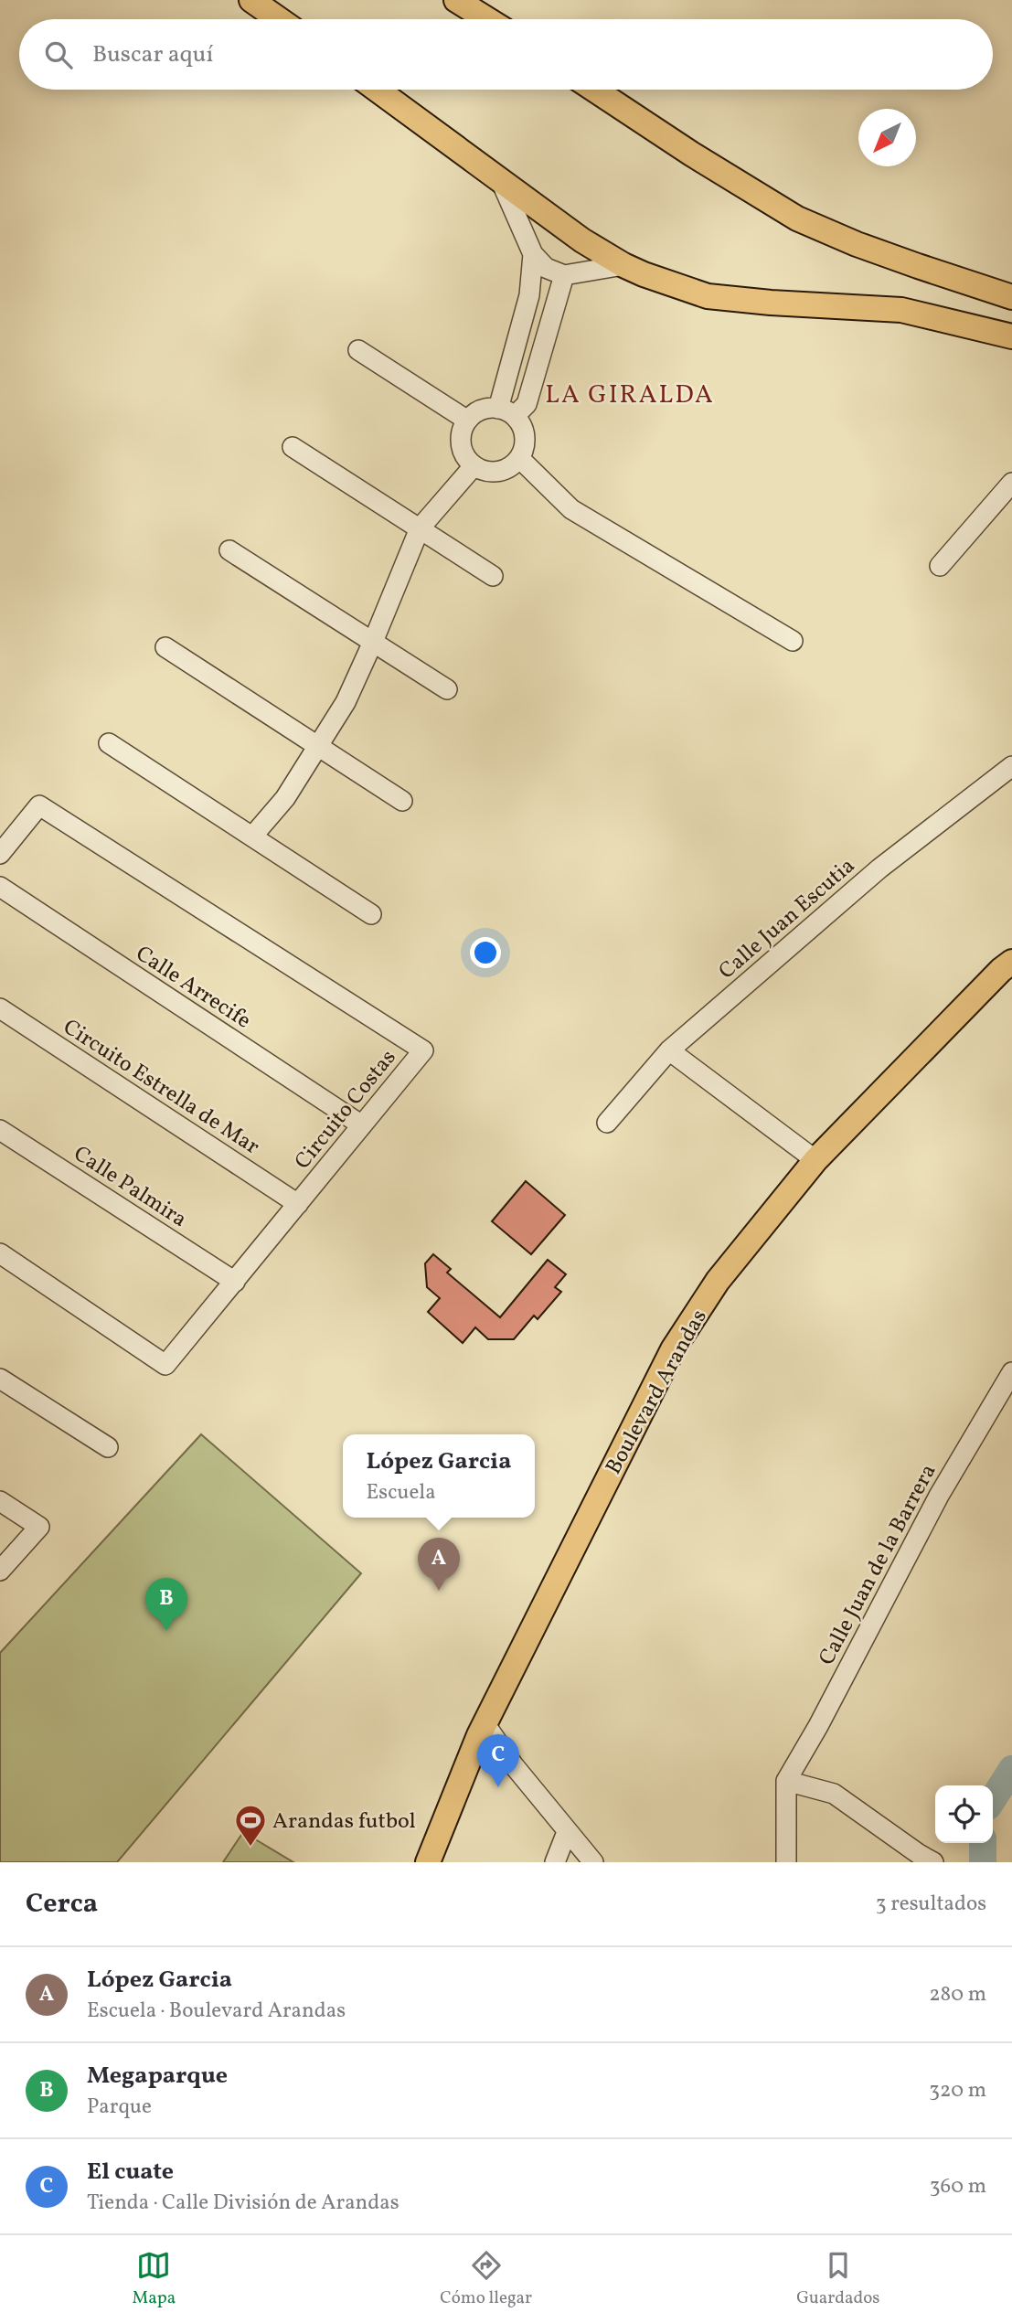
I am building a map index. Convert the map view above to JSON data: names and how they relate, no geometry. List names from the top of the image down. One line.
{"streets":{"main road":["Boulevard Arandas"],"street":["Calle Juan Escutia","Calle Arrecife","Circuito Estrella de Mar","Circuito Costas","Calle Palmira","Calle Juan de la Barrera"]},"crossings":[["Calle Arrecife","Circuito Costas"],["Circuito Estrella de Mar","Circuito Costas"],["Circuito Costas","Calle Palmira"]],"districts":["LA GIRALDA"],"places":{"sports":["Arandas futbol"]},"north":"bottom left","page":{"search":"Buscar aquí","popup":["López Garcia","Escuela"],"pins":["A","B","C"],"heading":["Cerca","3 resultados"],"list":[{"mark":"A","name":"López Garcia","note":"Escuela · Boulevard Arandas","value":"280 m"},{"mark":"B","name":"Megaparque","note":"Parque","value":"320 m"},{"mark":"C","name":"El cuate","note":"Tienda · Calle División de Arandas","value":"360 m"}],"nav":["Mapa","Cómo llegar","Guardados"]}}
